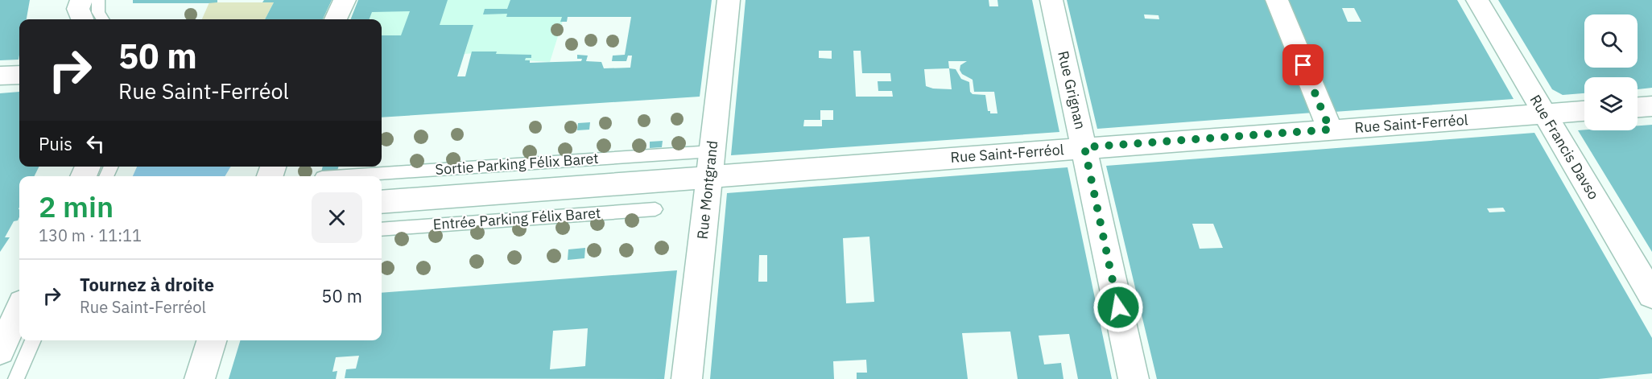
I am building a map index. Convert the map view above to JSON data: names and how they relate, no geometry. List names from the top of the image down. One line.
{"streets":{"street":["Rue Grignan","Rue Saint-Ferréol","Rue Francis Davso","Rue Montgrand"],"lane":["Sortie Parking Félix Baret","Entrée Parking Félix Baret"]},"crossings":[["Rue Grignan","Rue Saint-Ferréol"],["Rue Saint-Ferréol","Rue Francis Davso"],["Rue Saint-Ferréol","Sortie Parking Félix Baret"],["Rue Saint-Ferréol","Rue Montgrand"],["Sortie Parking Félix Baret","Rue Montgrand"]],"page":{"turn":["50 m","Rue Saint-Ferréol"],"then":"Puis","heading":["2 min","130 m · 11:11"],"list":[{"name":"Tournez à droite","note":"Rue Saint-Ferréol","value":"50 m"}]}}
